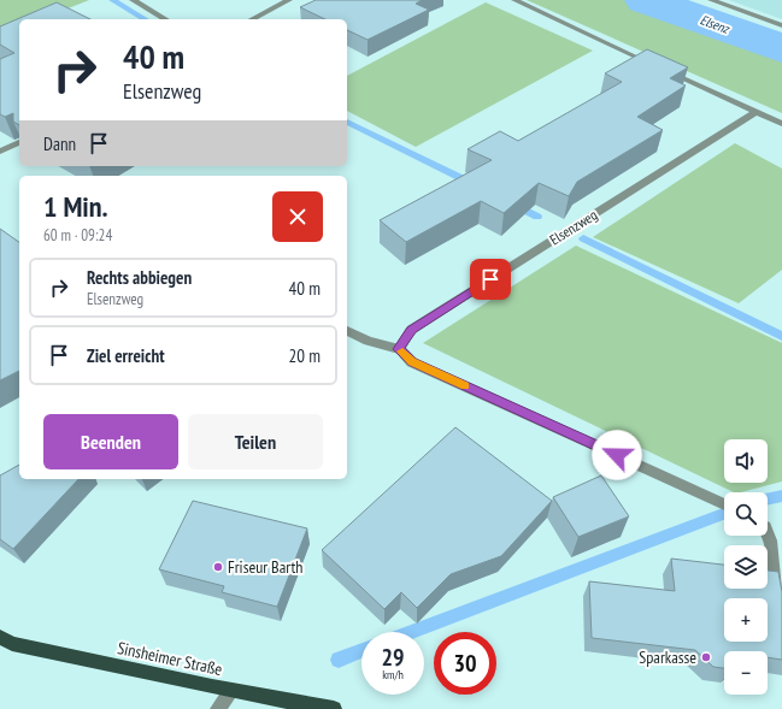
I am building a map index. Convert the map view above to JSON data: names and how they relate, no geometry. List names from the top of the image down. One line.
{"streets":{"main road":["Sinsheimer Straße"],"street":["Elsenzweg"]},"water":["Elsenz"],"places":["Friseur Barth","Sparkasse"],"page":{"turn":["40 m","Elsenzweg"],"then":"Dann","heading":["1 Min.","60 m · 09:24"],"list":[{"name":"Rechts abbiegen","note":"Elsenzweg","value":"40 m"},{"name":"Ziel erreicht","value":"20 m"}],"buttons":["Beenden","Teilen"],"map_buttons":["+","−"],"speed":"29 km/h","limit":"30"}}
